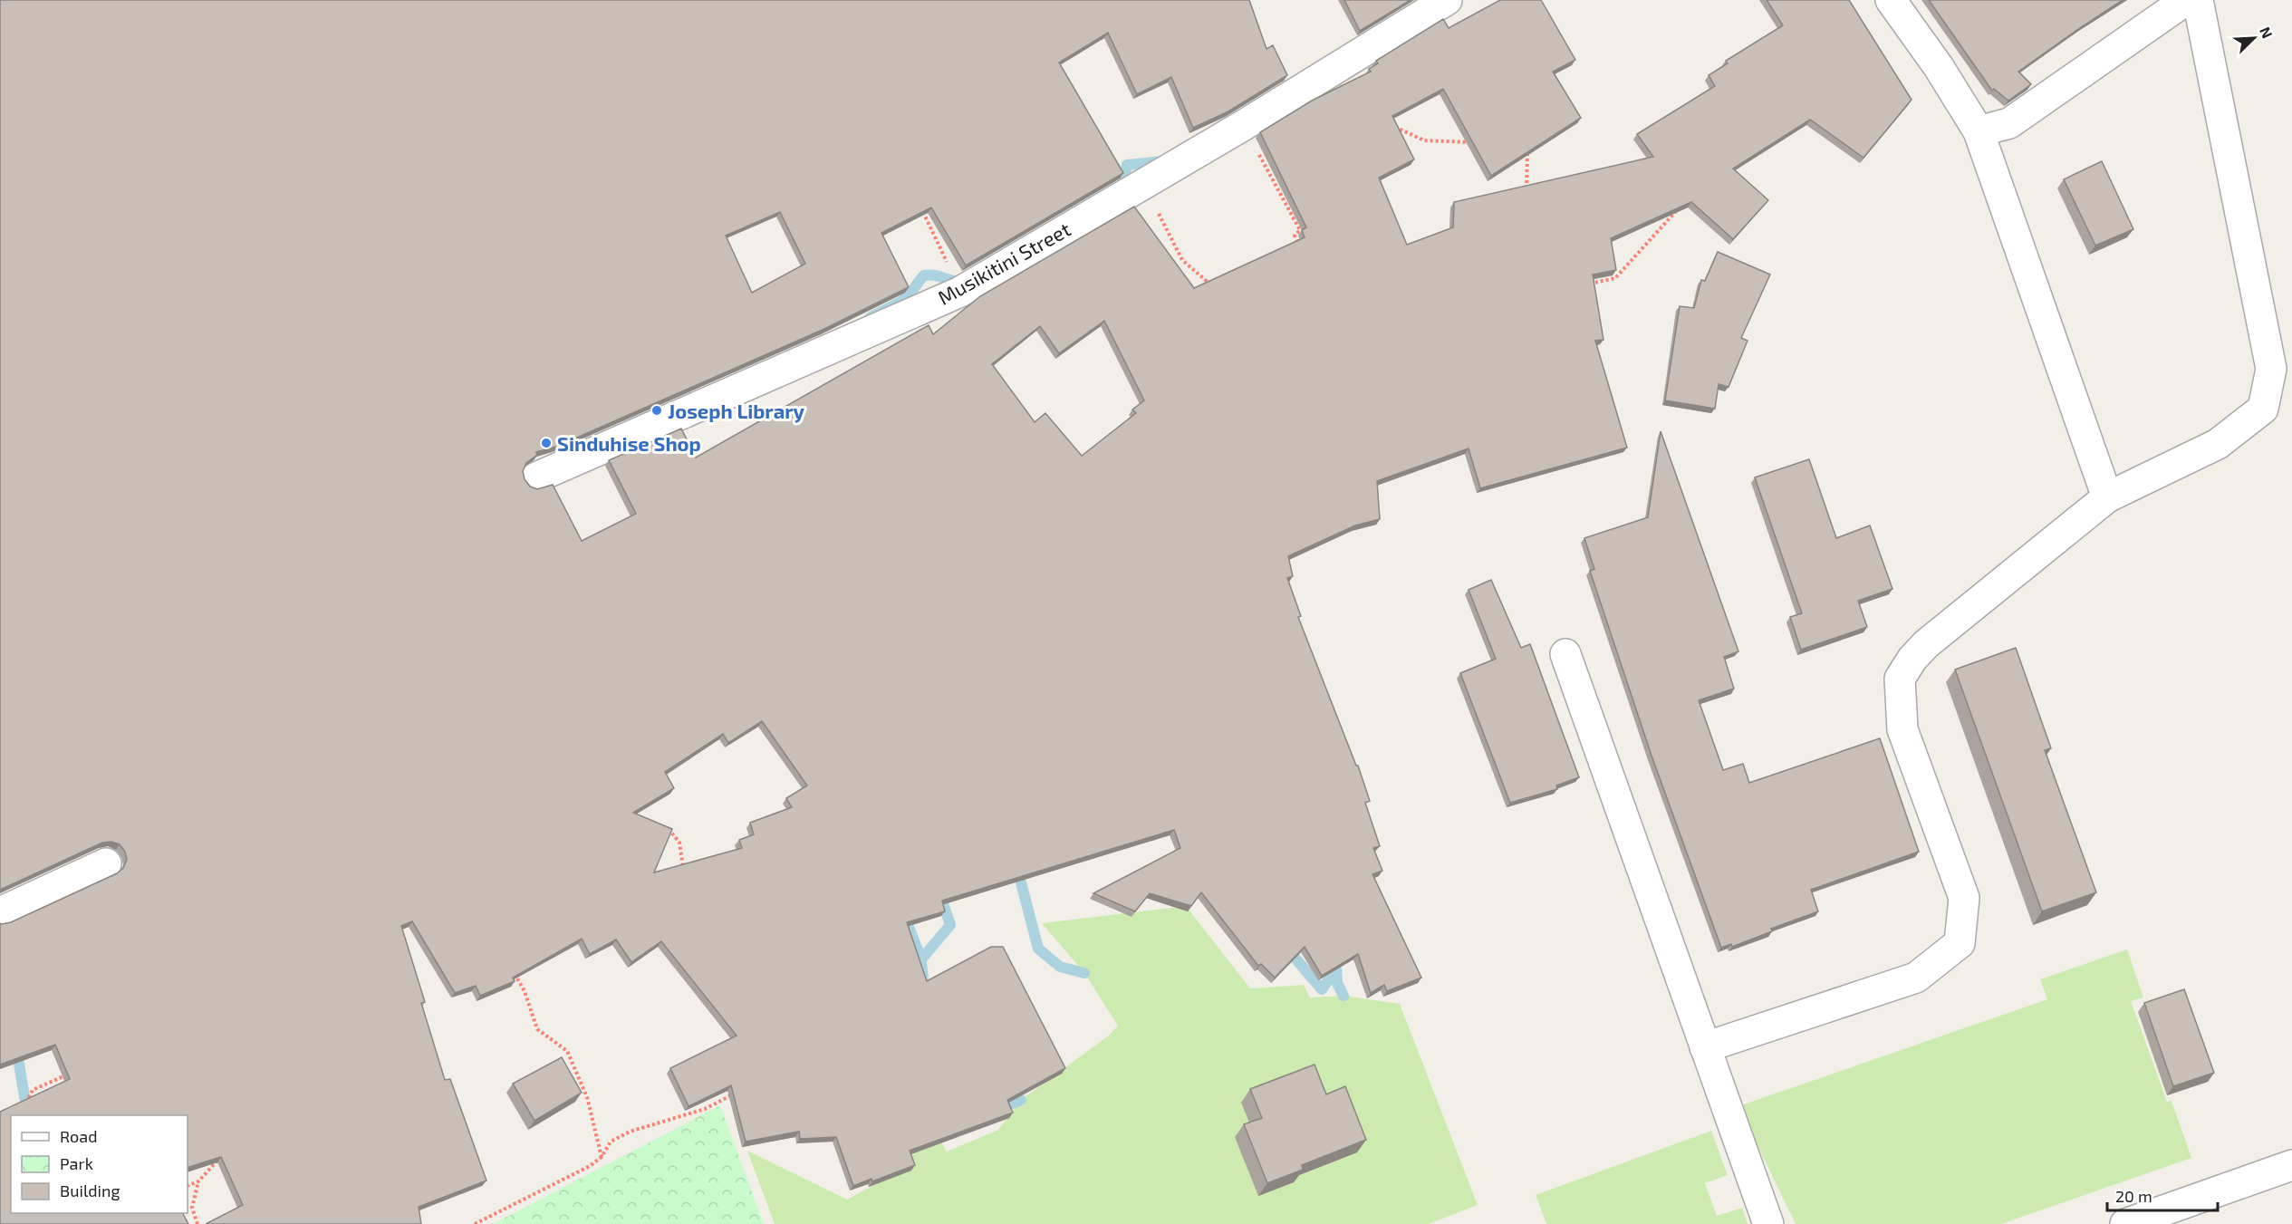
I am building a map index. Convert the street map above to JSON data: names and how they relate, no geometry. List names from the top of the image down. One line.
{"streets":{"street":["Musikitini Street"]},"places":["Joseph Library","Sinduhise Shop"],"legend":["Road","Park","Building"],"scale_bar":"20 m","north":"top right"}
